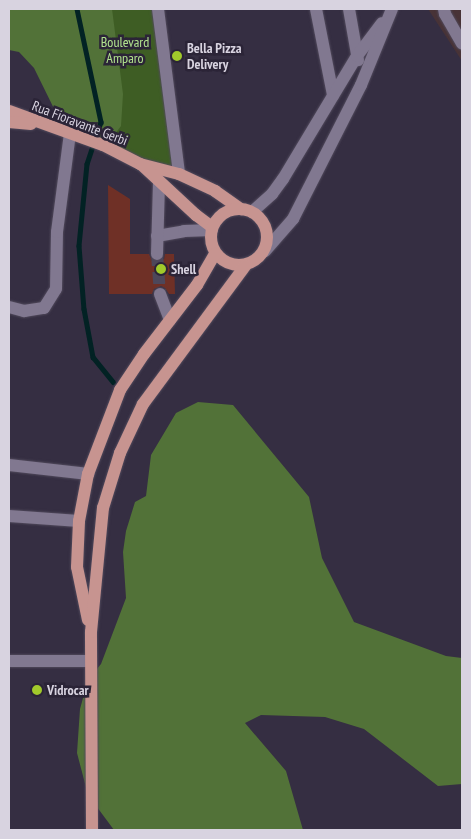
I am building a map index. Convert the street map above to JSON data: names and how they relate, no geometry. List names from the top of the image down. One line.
{"streets":{"main road":["Rua Fioravante Gerbi"]},"parks":["Boulevard Amparo"],"places":["Bella Pizza Delivery","Shell","Vidrocar"]}
